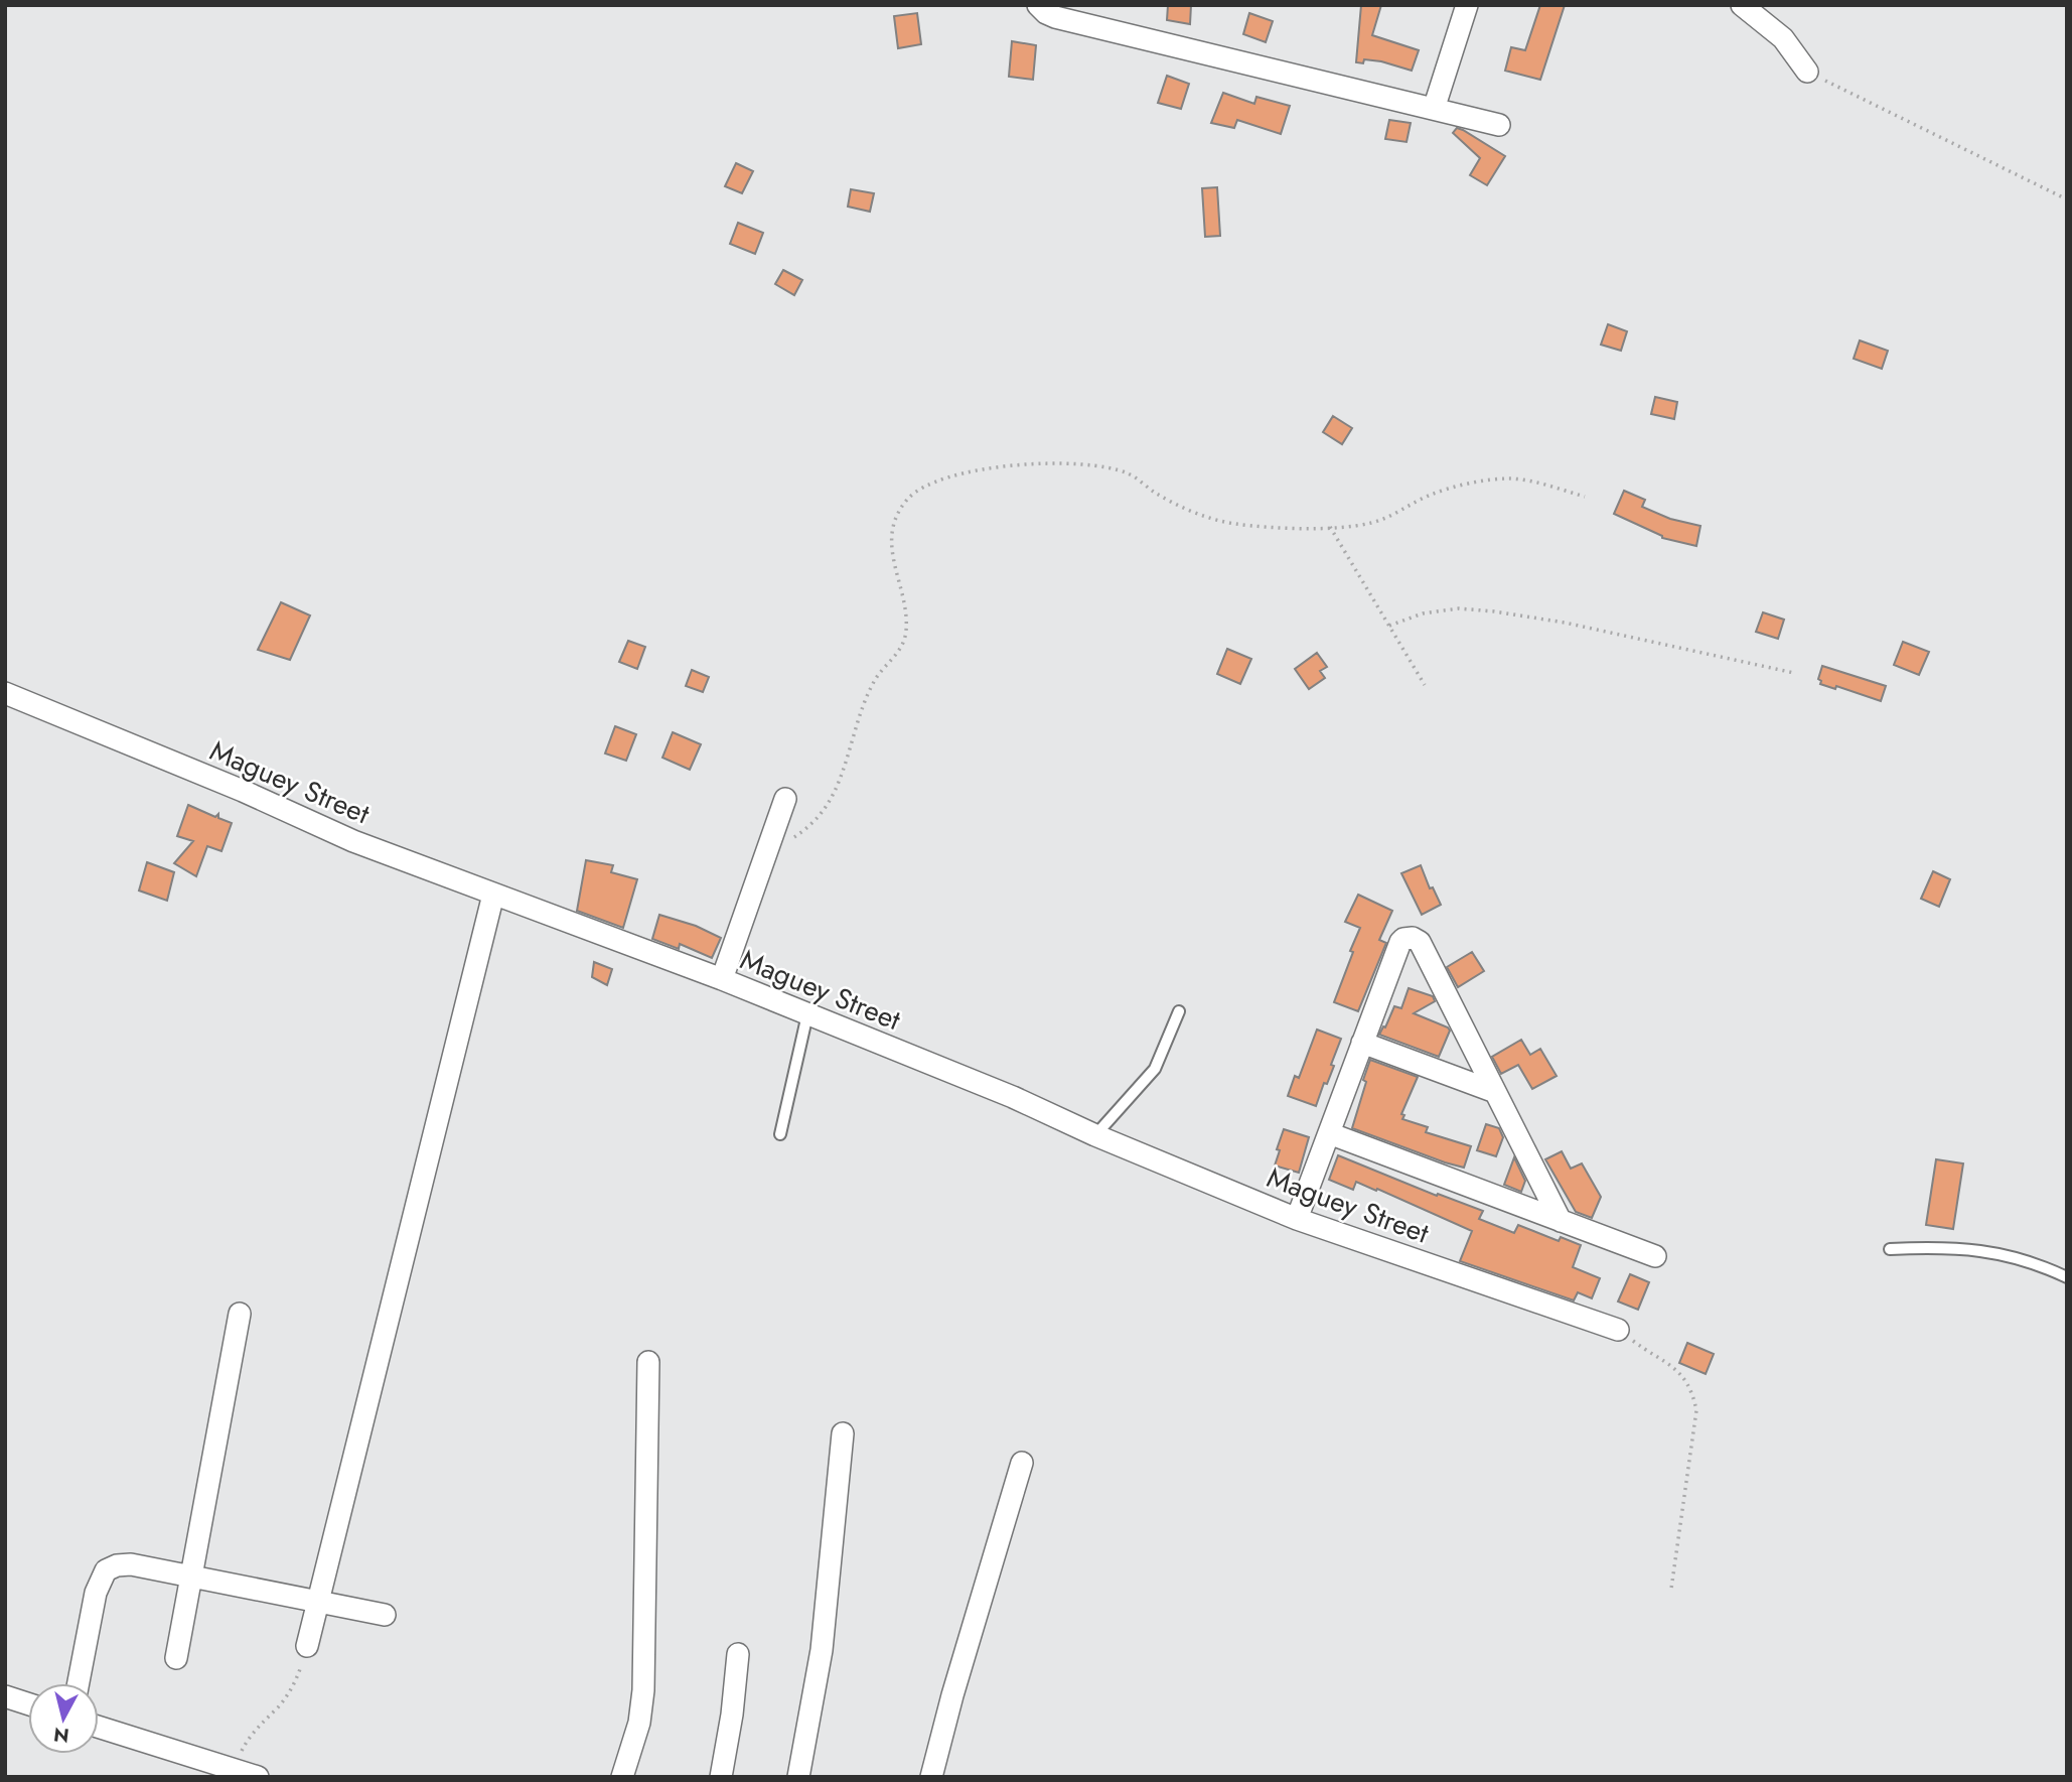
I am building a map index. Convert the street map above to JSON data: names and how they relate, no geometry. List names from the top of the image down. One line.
{"streets":{"street":["Maguey Street"]},"north":"bottom"}
